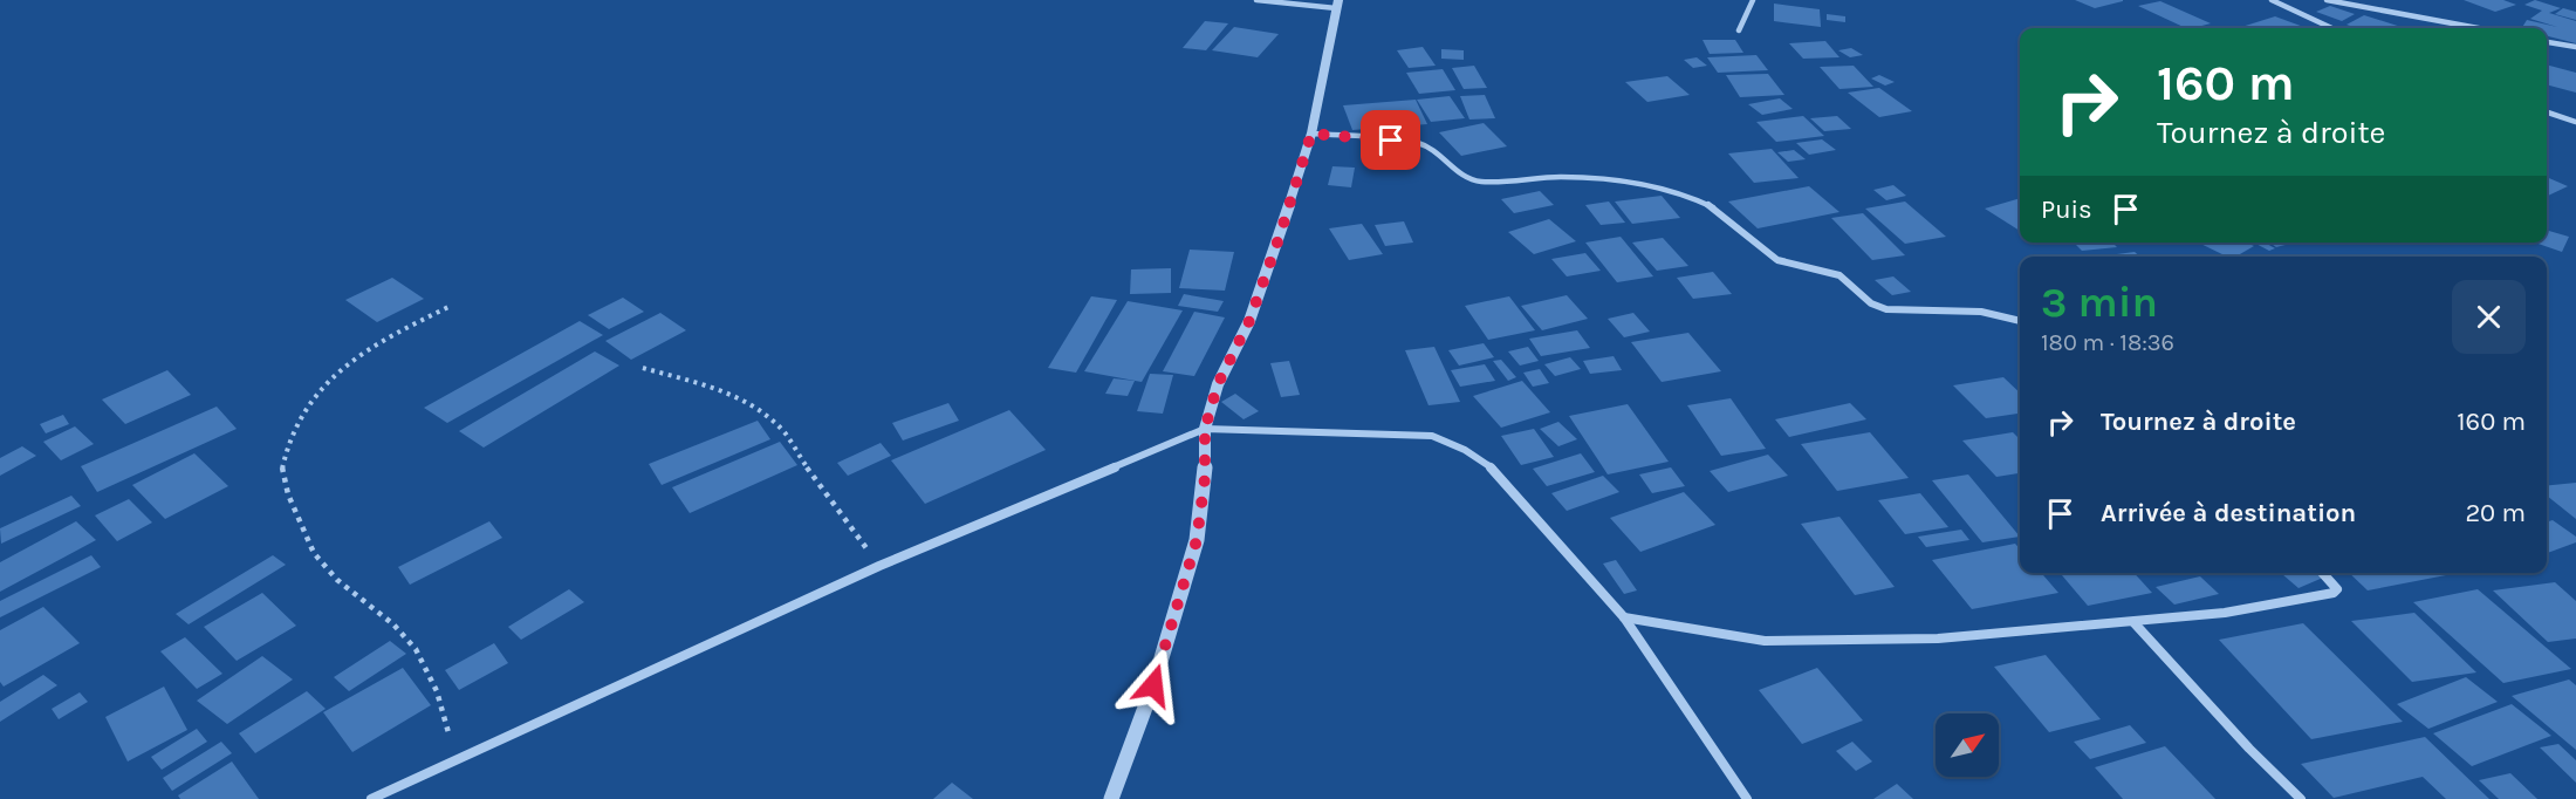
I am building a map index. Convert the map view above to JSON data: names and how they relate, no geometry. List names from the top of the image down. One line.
{"north":"top right","page":{"turn":["160 m","Tournez à droite"],"then":"Puis","heading":["3 min","180 m · 18:36"],"list":[{"name":"Tournez à droite","value":"160 m"},{"name":"Arrivée à destination","value":"20 m"}]}}
